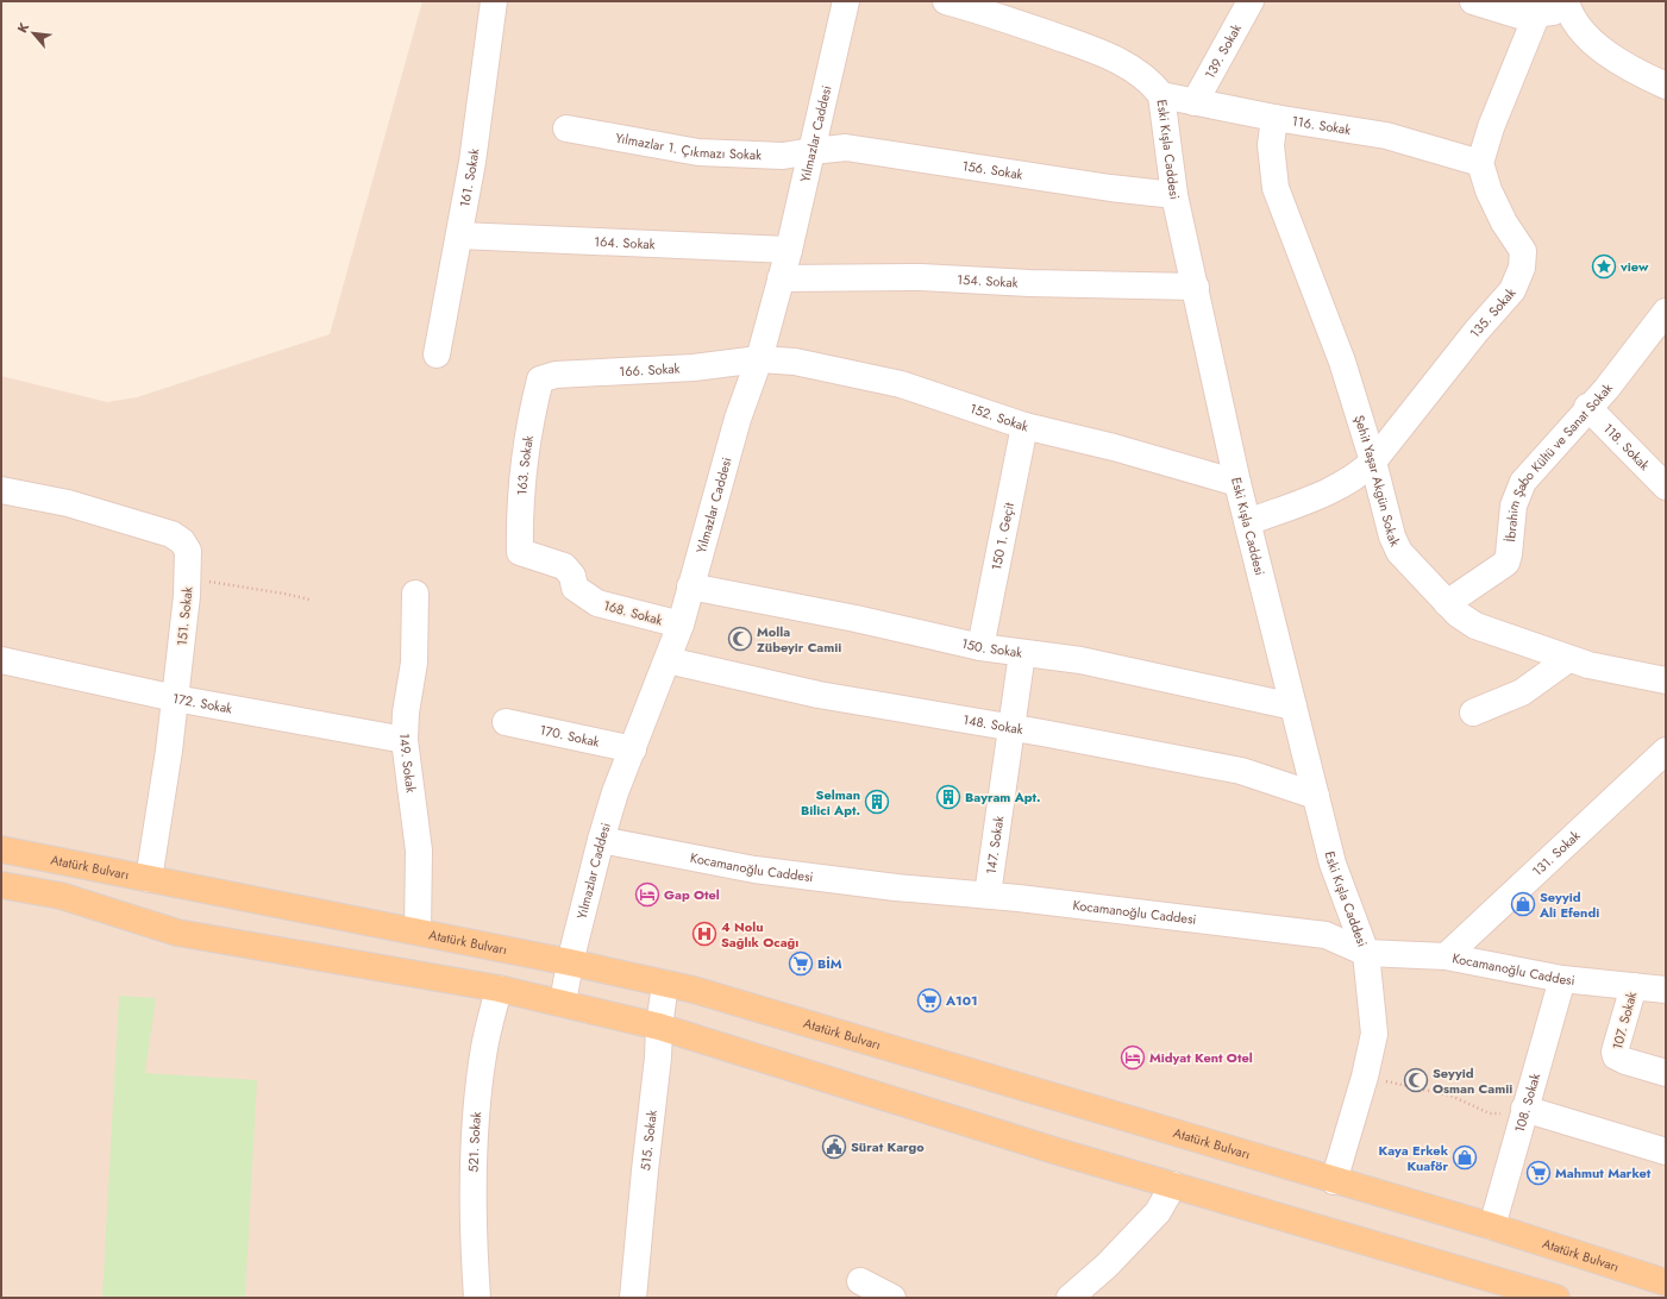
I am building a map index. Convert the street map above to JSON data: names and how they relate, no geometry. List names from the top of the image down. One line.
{"streets":{"main road":["Atatürk Bulvarı"],"street":["139. Sokak","116. Sokak","Yılmazlar Caddesi","Yılmazlar 1. Çıkmazı Sokak","Eski Kışla Caddesi","156. Sokak","161. Sokak","164. Sokak","154. Sokak","135. Sokak","166. Sokak","152. Sokak","118. Sokak","İbrahim Şabo Kültü ve Sanat Sokak","163. Sokak","Şehit Yaşar Akgün Sokak","150 1. Geçit","168. Sokak","151. Sokak","150. Sokak","172. Sokak","148. Sokak","170. Sokak","149. Sokak","147. Sokak","131. Sokak","Kocamanoğlu Caddesi","107. Sokak","108. Sokak","515. Sokak","521. Sokak"]},"crossings":[["139. Sokak","116. Sokak"],["116. Sokak","Eski Kışla Caddesi"],["116. Sokak","135. Sokak"],["116. Sokak","Şehit Yaşar Akgün Sokak"],["Yılmazlar Caddesi","Yılmazlar 1. Çıkmazı Sokak"],["Yılmazlar Caddesi","156. Sokak"],["Yılmazlar Caddesi","164. Sokak"],["Yılmazlar Caddesi","154. Sokak"],["Yılmazlar Caddesi","166. Sokak"],["Yılmazlar Caddesi","152. Sokak"],["Yılmazlar Caddesi","168. Sokak"],["Yılmazlar Caddesi","150. Sokak"],["Yılmazlar Caddesi","148. Sokak"],["Yılmazlar Caddesi","170. Sokak"],["Yılmazlar Caddesi","Atatürk Bulvarı"],["Yılmazlar Caddesi","Kocamanoğlu Caddesi"],["Yılmazlar 1. Çıkmazı Sokak","156. Sokak"],["Eski Kışla Caddesi","156. Sokak"],["Eski Kışla Caddesi","154. Sokak"],["Eski Kışla Caddesi","135. Sokak"],["Eski Kışla Caddesi","152. Sokak"],["Eski Kışla Caddesi","150. Sokak"],["Eski Kışla Caddesi","148. Sokak"],["Eski Kışla Caddesi","Atatürk Bulvarı"],["Eski Kışla Caddesi","Kocamanoğlu Caddesi"],["161. Sokak","164. Sokak"],["135. Sokak","Şehit Yaşar Akgün Sokak"],["166. Sokak","152. Sokak"],["166. Sokak","163. Sokak"],["152. Sokak","150 1. Geçit"],["118. Sokak","İbrahim Şabo Kültü ve Sanat Sokak"],["İbrahim Şabo Kültü ve Sanat Sokak","Şehit Yaşar Akgün Sokak"],["163. Sokak","168. Sokak"],["150 1. Geçit","150. Sokak"],["151. Sokak","172. Sokak"],["151. Sokak","Atatürk Bulvarı"],["150. Sokak","147. Sokak"],["172. Sokak","149. Sokak"],["148. Sokak","147. Sokak"],["149. Sokak","Atatürk Bulvarı"],["147. Sokak","Kocamanoğlu Caddesi"],["131. Sokak","Kocamanoğlu Caddesi"],["Atatürk Bulvarı","108. Sokak"],["Atatürk Bulvarı","515. Sokak"],["Kocamanoğlu Caddesi","107. Sokak"],["Kocamanoğlu Caddesi","108. Sokak"]],"places":{"place":["view"],"mosque":["Molla Zübeyir Camii","Seyyid Osman Camii"],"building":["Bayram Apt.","Selman Bilici Apt."],"hotel":["Gap Otel","Midyat Kent Otel"],"shop":["Seyyid Ali Efendi","Kaya Erkek Kuaför"],"hospital":["4 Nolu Sağlık Ocağı"],"supermarket":["BİM","A101","Mahmut Market"],"public building":["Sürat Kargo"]},"north":"top left"}
